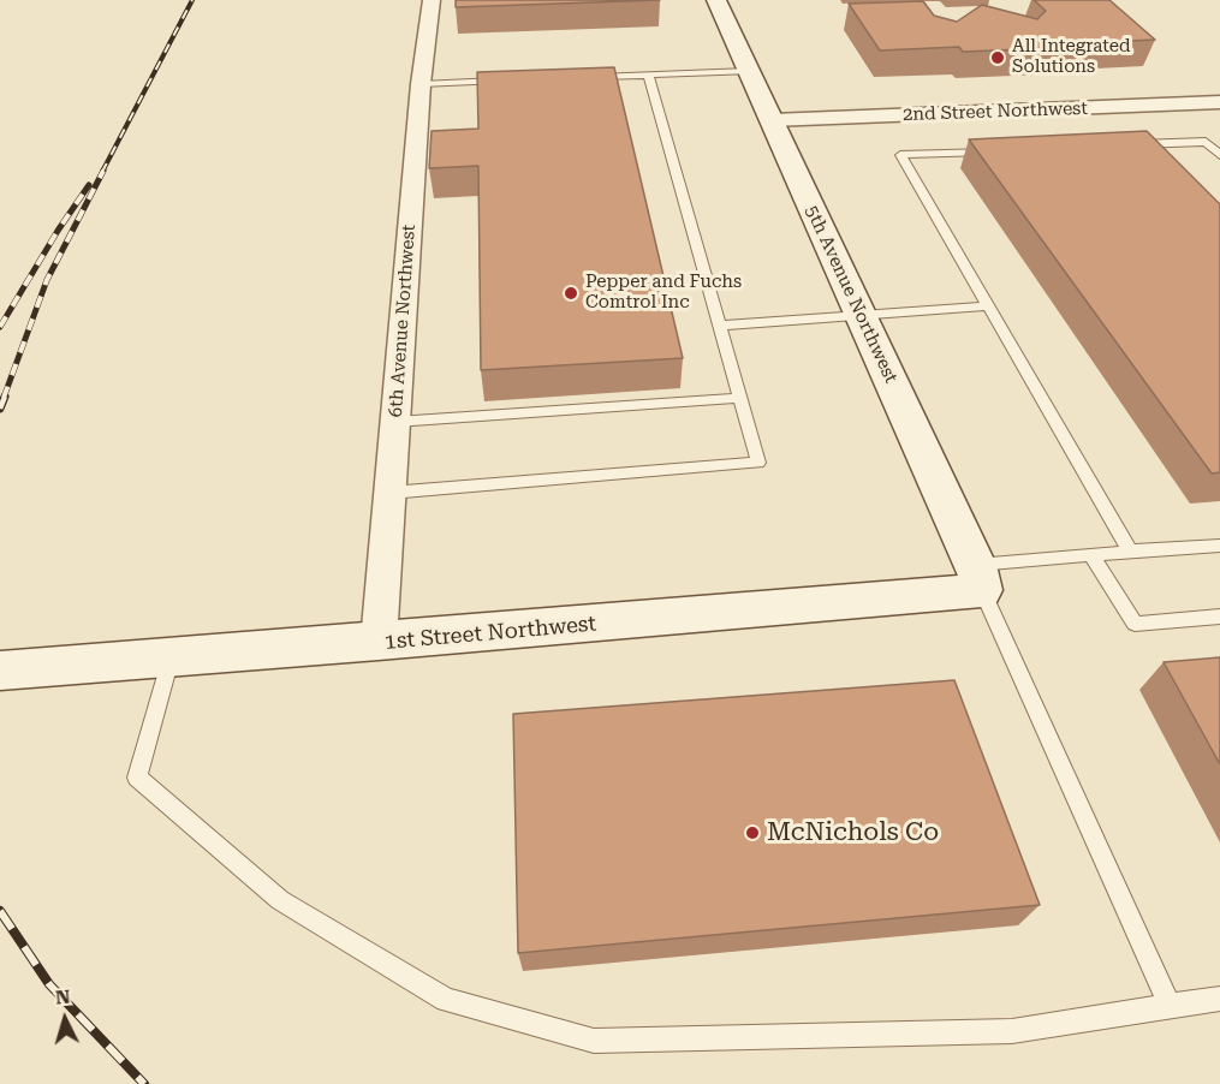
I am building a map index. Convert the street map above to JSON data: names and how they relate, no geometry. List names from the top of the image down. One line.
{"streets":{"street":["2nd Street Northwest","5th Avenue Northwest","6th Avenue Northwest","1st Street Northwest"]},"crossings":[["2nd Street Northwest","5th Avenue Northwest"],["5th Avenue Northwest","1st Street Northwest"],["6th Avenue Northwest","1st Street Northwest"]],"places":["All Integrated Solutions","Pepper and Fuchs Comtrol Inc","McNichols Co"],"north":"top"}
